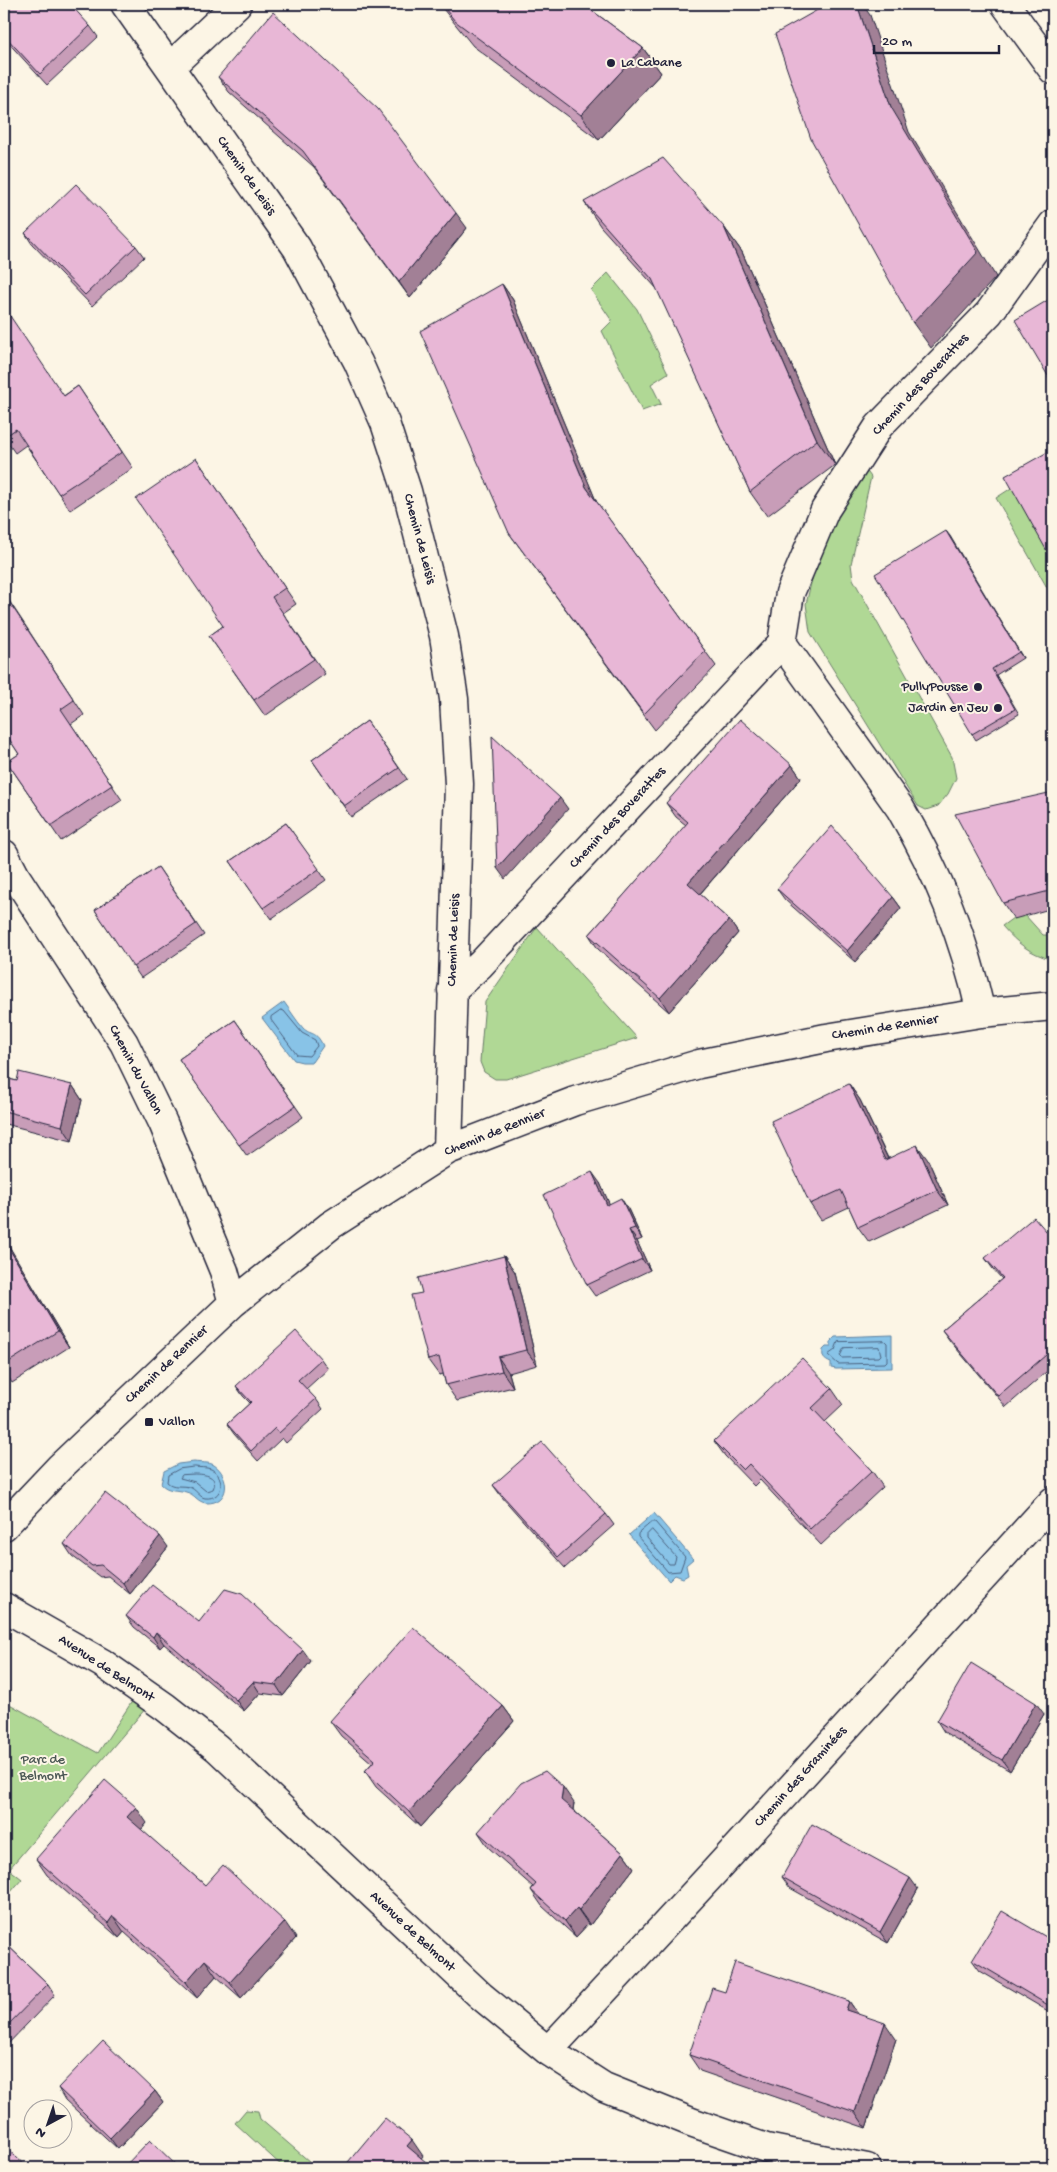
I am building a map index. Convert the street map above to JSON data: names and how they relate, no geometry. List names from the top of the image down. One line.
{"streets":{"street":["Chemin de Leisis","Chemin des Boverattes","Chemin de Rennier","Chemin du Vallon","Avenue de Belmont","Chemin des Graminées"]},"crossings":[["Chemin de Leisis","Chemin des Boverattes"],["Chemin de Leisis","Chemin de Rennier"],["Chemin de Rennier","Chemin du Vallon"],["Avenue de Belmont","Chemin des Graminées"]],"parks":["Parc de Belmont"],"places":{"other":["La Cabane","PullyPousse","Jardin en Jeu"],"transit":["Vallon"]},"scale_bar":"20 m","north":"bottom left"}
